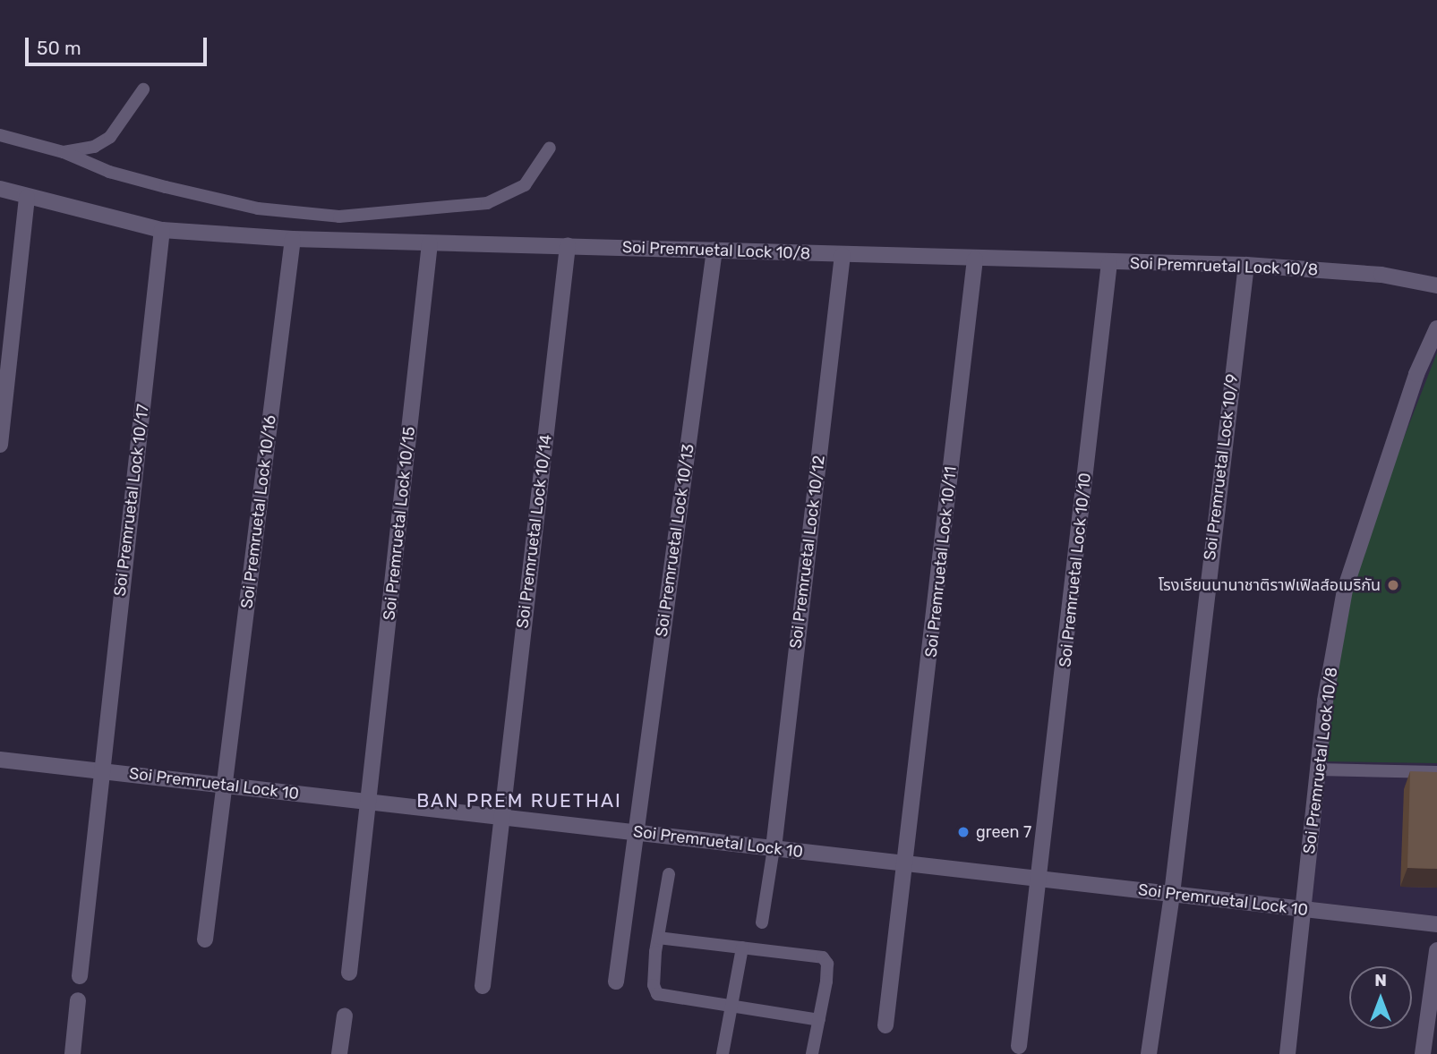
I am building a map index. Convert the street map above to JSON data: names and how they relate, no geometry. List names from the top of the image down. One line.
{"streets":{"street":["Soi Premruetal Lock 10/8","Soi Premruetal Lock 10/9","Soi Premruetal Lock 10/17","Soi Premruetal Lock 10/16","Soi Premruetal Lock 10/15","Soi Premruetal Lock 10/14","Soi Premruetal Lock 10/13","Soi Premruetal Lock 10/12","Soi Premruetal Lock 10/11","Soi Premruetal Lock 10/10","Soi Premruetal Lock 10"]},"crossings":[["Soi Premruetal Lock 10/8","Soi Premruetal Lock 10/9"],["Soi Premruetal Lock 10/8","Soi Premruetal Lock 10/17"],["Soi Premruetal Lock 10/8","Soi Premruetal Lock 10/16"],["Soi Premruetal Lock 10/8","Soi Premruetal Lock 10/15"],["Soi Premruetal Lock 10/8","Soi Premruetal Lock 10/14"],["Soi Premruetal Lock 10/8","Soi Premruetal Lock 10/13"],["Soi Premruetal Lock 10/8","Soi Premruetal Lock 10/12"],["Soi Premruetal Lock 10/8","Soi Premruetal Lock 10/11"],["Soi Premruetal Lock 10/8","Soi Premruetal Lock 10/10"],["Soi Premruetal Lock 10/8","Soi Premruetal Lock 10"],["Soi Premruetal Lock 10/9","Soi Premruetal Lock 10"],["Soi Premruetal Lock 10/17","Soi Premruetal Lock 10"],["Soi Premruetal Lock 10/16","Soi Premruetal Lock 10"],["Soi Premruetal Lock 10/15","Soi Premruetal Lock 10"],["Soi Premruetal Lock 10/14","Soi Premruetal Lock 10"],["Soi Premruetal Lock 10/13","Soi Premruetal Lock 10"],["Soi Premruetal Lock 10/12","Soi Premruetal Lock 10"],["Soi Premruetal Lock 10/11","Soi Premruetal Lock 10"],["Soi Premruetal Lock 10/10","Soi Premruetal Lock 10"]],"districts":["BAN PREM RUETHAI"],"places":["โรงเรียนนานาชาติราฟเฟิลส์อเมริกัน","green 7"],"scale_bar":"50 m","north":"top"}
